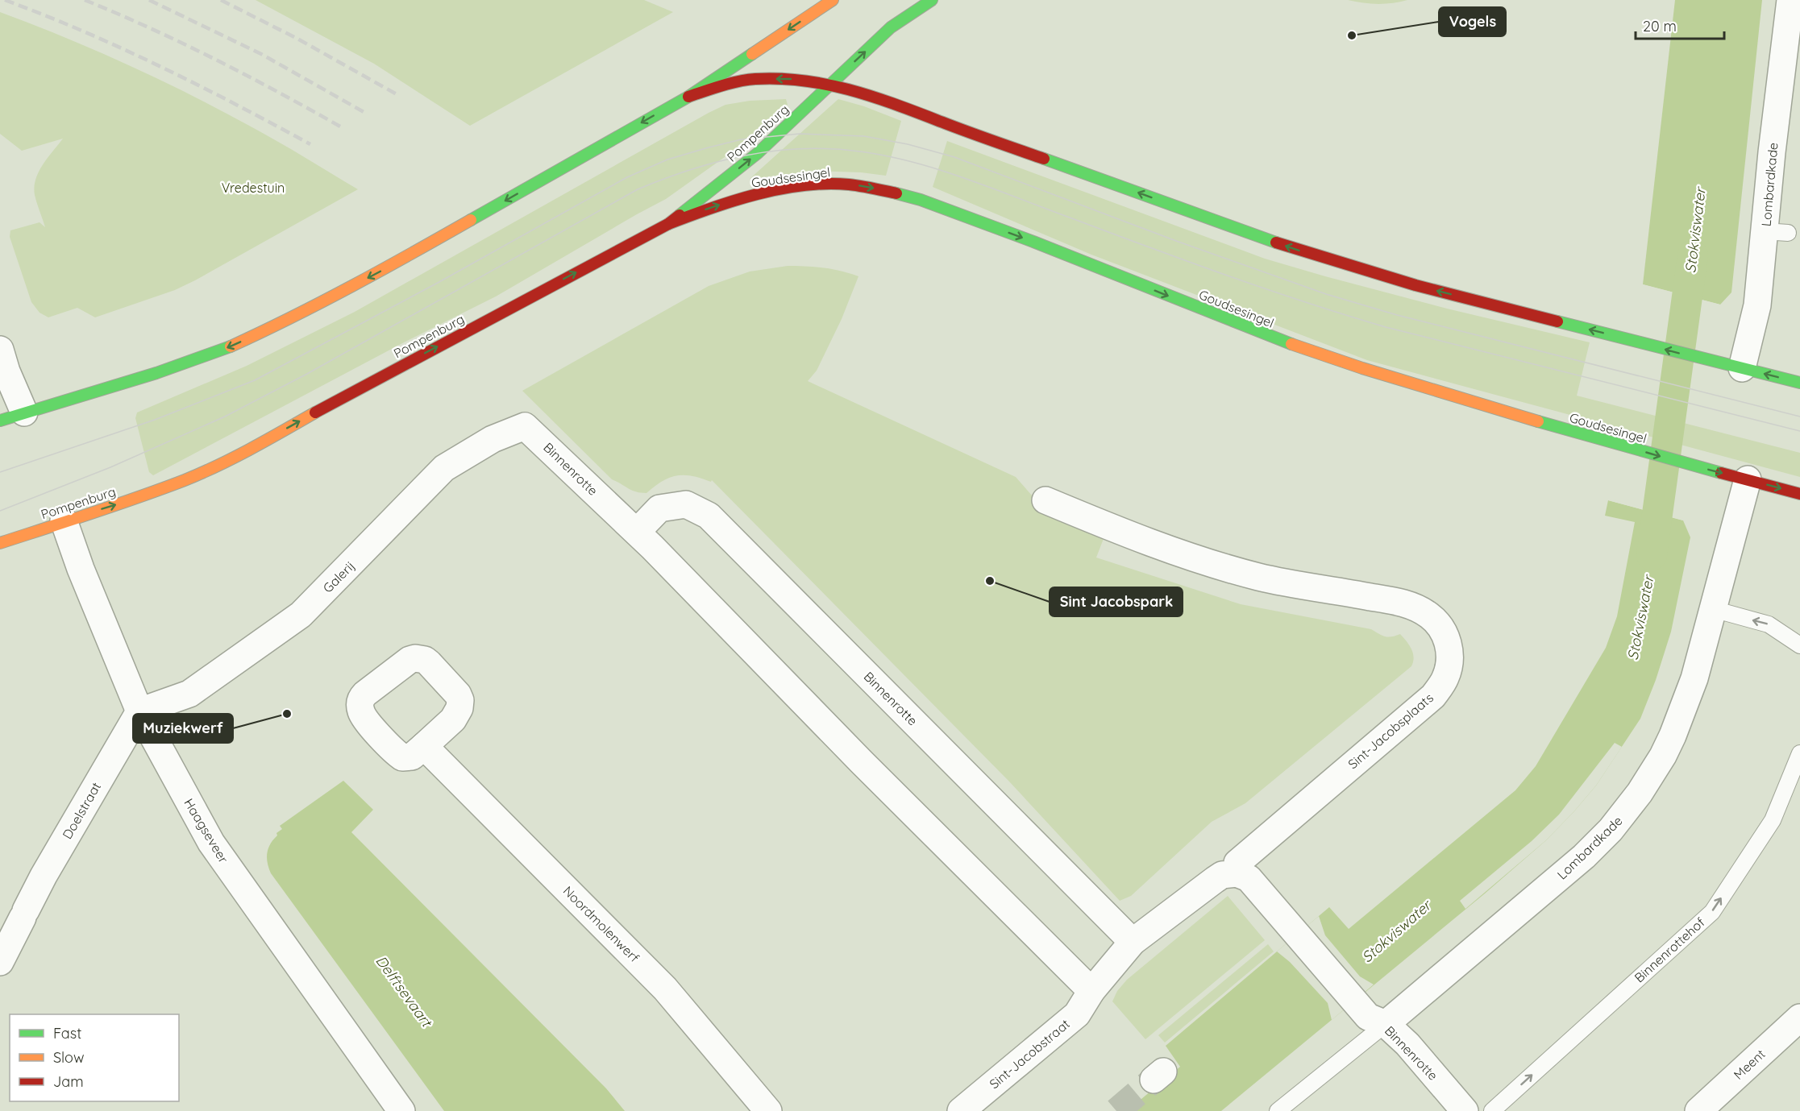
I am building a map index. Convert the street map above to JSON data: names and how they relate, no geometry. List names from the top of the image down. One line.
{"streets":{"main road":["Pompenburg","Goudsesingel"],"street":["Lombardkade","Binnenrotte","Galerij","Sint-Jacobsplaats","Doelstraat","Haagseveer","Noordmolenwerf","Sint-Jacobstraat","Meent"],"lane":["Binnenrottehof"]},"crossings":[["Pompenburg","Goudsesingel"],["Pompenburg","Haagseveer"],["Goudsesingel","Lombardkade"],["Lombardkade","Binnenrotte"],["Binnenrotte","Galerij"],["Binnenrotte","Sint-Jacobsplaats"],["Binnenrotte","Sint-Jacobstraat"],["Galerij","Doelstraat"],["Galerij","Haagseveer"],["Doelstraat","Haagseveer"]],"one_way":["Binnenrottehof"],"water":["Stokviswater","Delftsevaart"],"parks":["Vredestuin"],"places":["Vogels","Sint Jacobspark","Muziekwerf"],"legend":["Fast","Slow","Jam"],"scale_bar":"20 m"}
